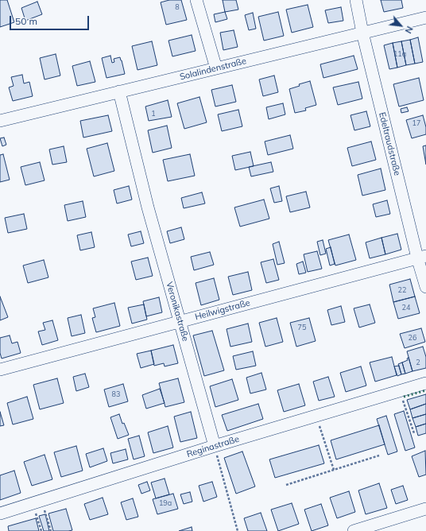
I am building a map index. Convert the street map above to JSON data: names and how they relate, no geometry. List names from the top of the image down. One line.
{"streets":{"street":["Solalindenstraße","Edeltraudstraße","Heilwigstraße","Veronikastraße","Reginastraße"]},"crossings":[["Solalindenstraße","Edeltraudstraße"],["Solalindenstraße","Veronikastraße"],["Edeltraudstraße","Heilwigstraße"],["Heilwigstraße","Veronikastraße"],["Veronikastraße","Reginastraße"]],"house_numbers":["8","11a","1","17","22","24","75","26","2","83","19a"],"scale_bar":"50 m","north":"bottom right"}
